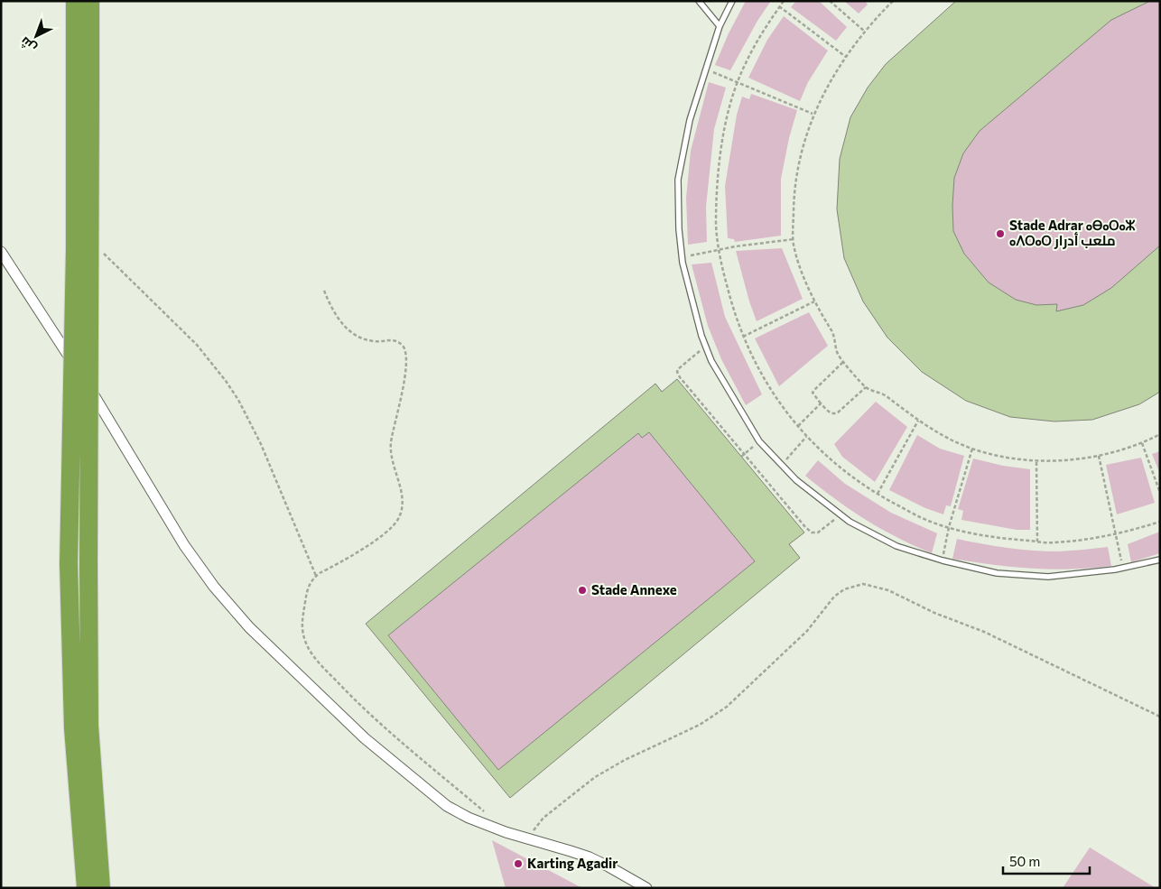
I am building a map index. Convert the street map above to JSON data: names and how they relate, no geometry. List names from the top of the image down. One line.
{"places":["Stade Adrar ⴰⴱⴰⵔⴰⵣ ⴰⴷⵔⴰⵔ ملعب أدرار","Stade Annexe","Karting Agadir"],"scale_bar":"50 m","north":"bottom left"}
